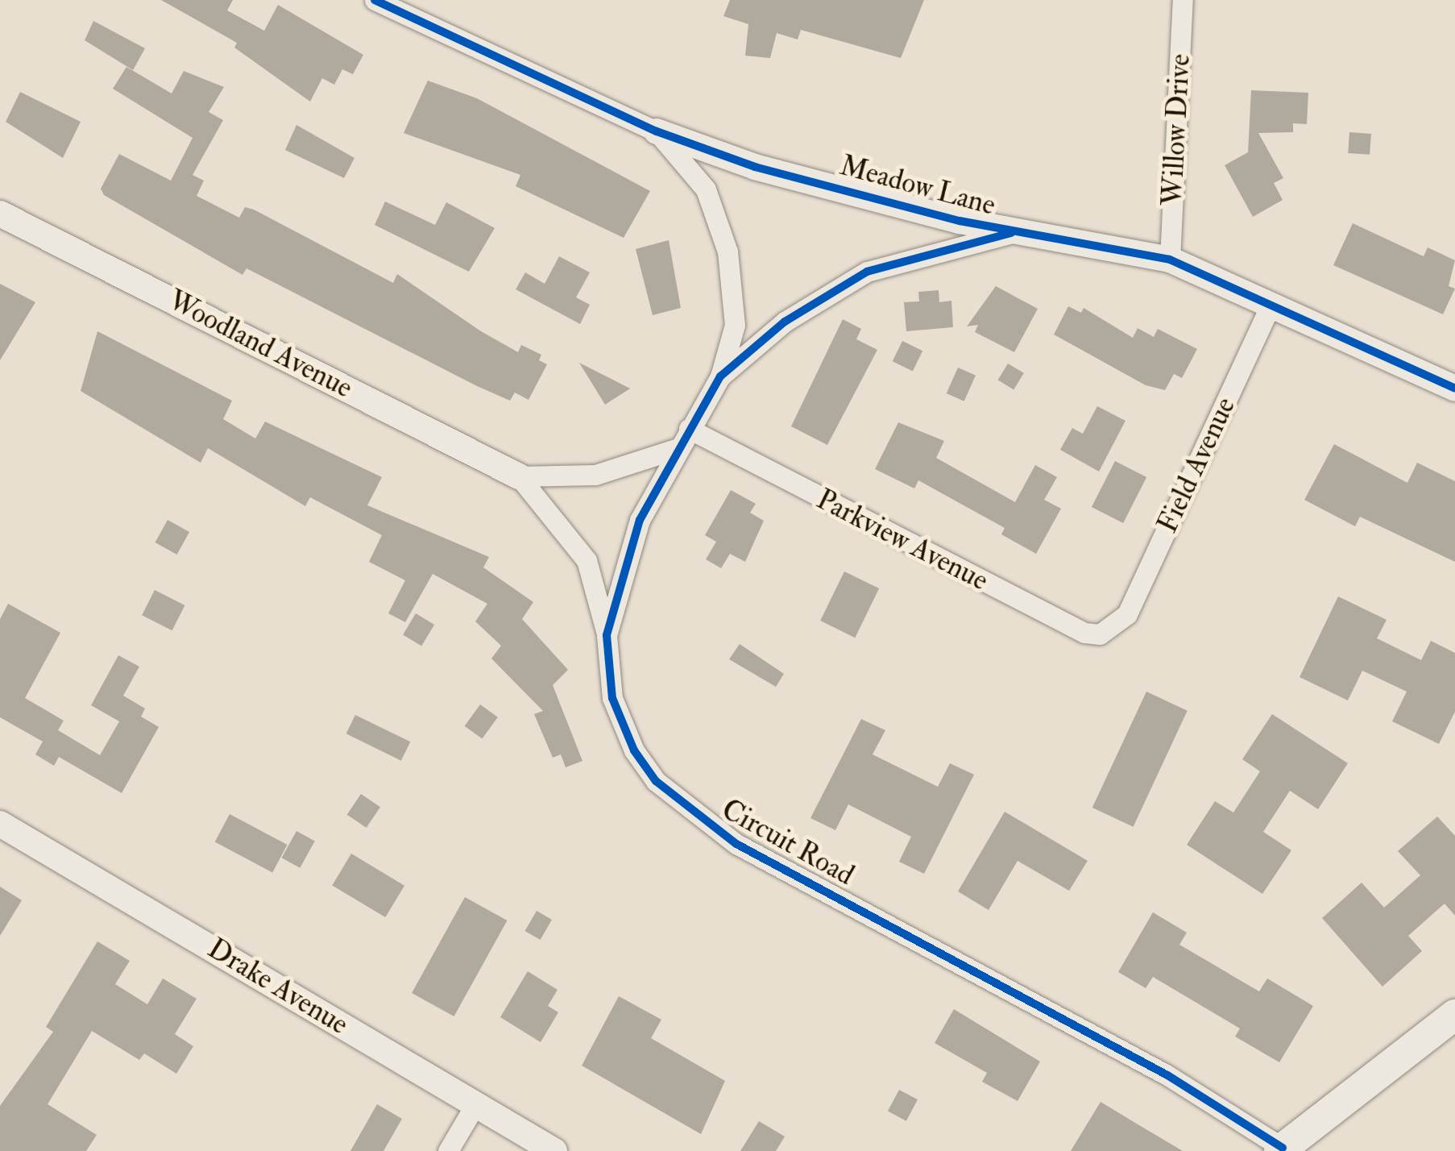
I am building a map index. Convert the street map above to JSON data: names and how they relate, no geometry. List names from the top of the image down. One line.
{"streets":{"street":["Willow Drive","Meadow Lane","Woodland Avenue","Field Avenue","Parkview Avenue","Circuit Road","Drake Avenue"]},"crossings":[["Willow Drive","Meadow Lane"],["Meadow Lane","Field Avenue"],["Meadow Lane","Circuit Road"],["Woodland Avenue","Circuit Road"],["Field Avenue","Parkview Avenue"],["Parkview Avenue","Circuit Road"]]}
